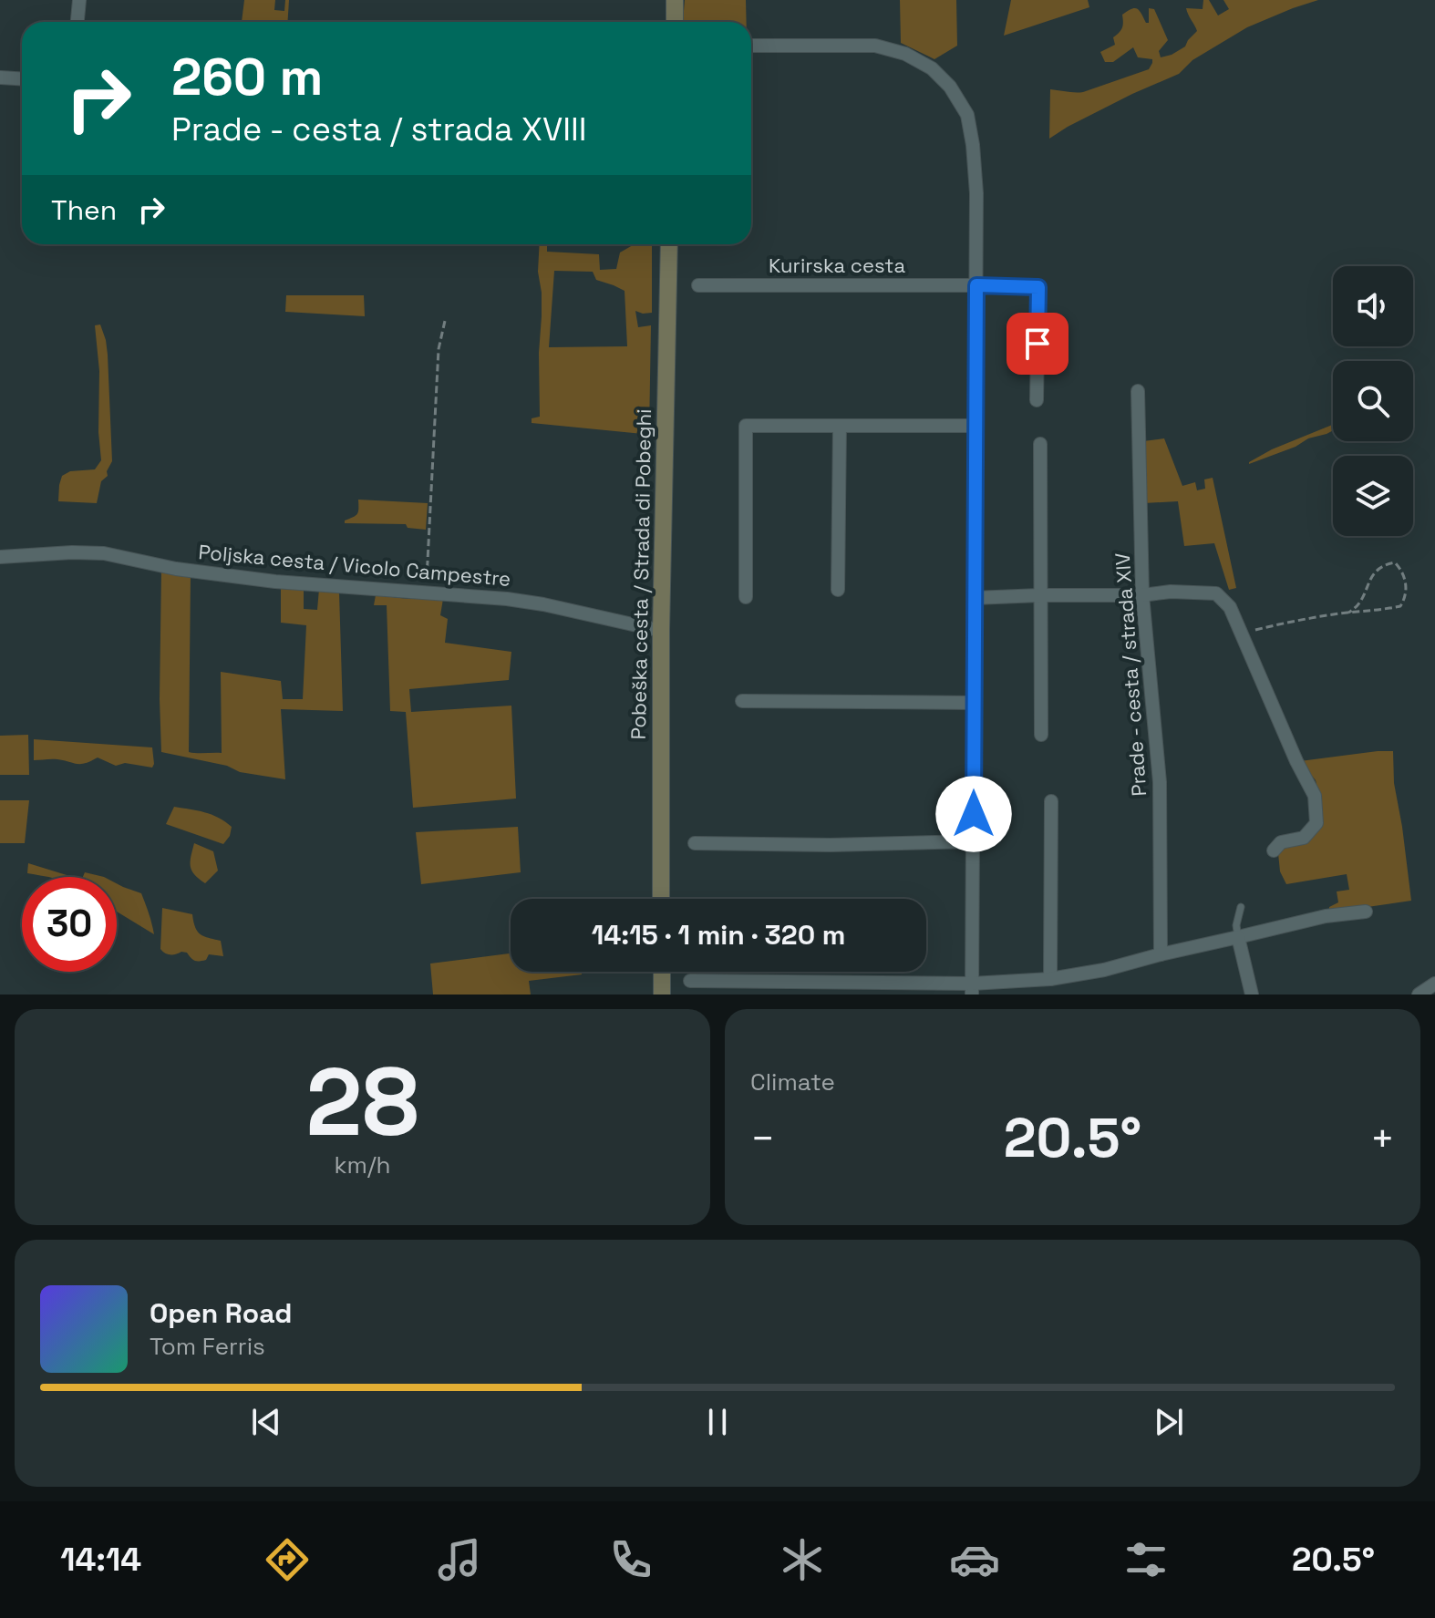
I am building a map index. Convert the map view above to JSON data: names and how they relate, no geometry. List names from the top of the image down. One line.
{"streets":{"street":["Kurirska cesta","Poljska cesta / Vicolo Campestre","Pobeška cesta / Strada di Pobeghi","Prade - cesta / strada XIV"]},"crossings":[["Poljska cesta / Vicolo Campestre","Pobeška cesta / Strada di Pobeghi"]],"page":{"turn":["260 m","Prade - cesta / strada XVIII"],"then":"Then","limit":"30","trip":"14:15 · 1 min · 320 m","tile":[["28","km/h"],"Climate"],"heat":["−","20.5°","+"],"song":["Open Road","Tom Ferris"],"tabs":["14:14","20.5°"]}}
